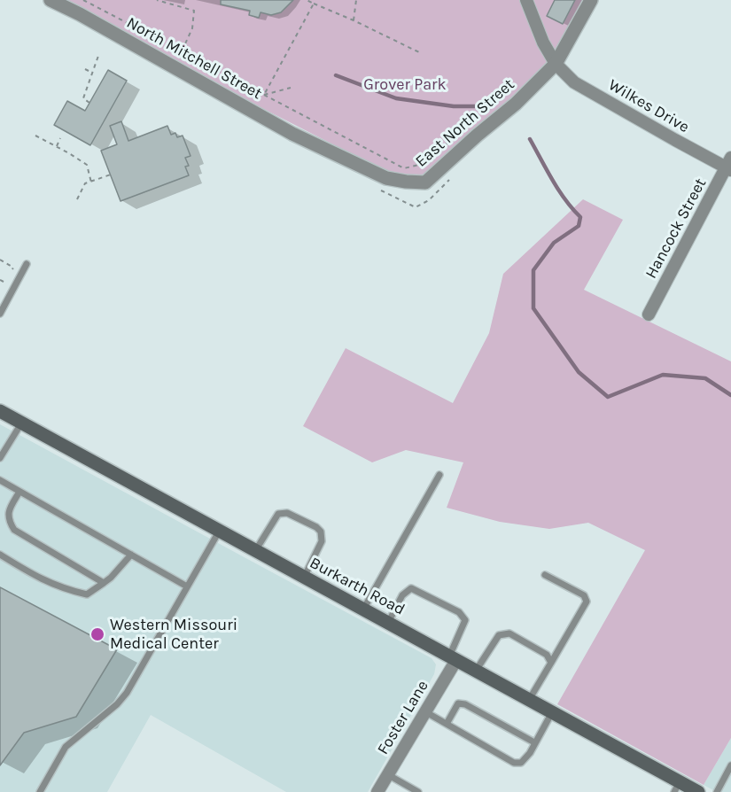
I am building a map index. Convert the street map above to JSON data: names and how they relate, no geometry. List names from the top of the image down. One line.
{"streets":{"main road":["Burkarth Road"],"street":["North Mitchell Street","Wilkes Drive","East North Street","Hancock Street","Foster Lane"]},"crossings":[["North Mitchell Street","East North Street"],["Wilkes Drive","East North Street"],["Wilkes Drive","Hancock Street"],["Burkarth Road","Foster Lane"]],"parks":["Grover Park"],"places":["Western Missouri Medical Center"]}
